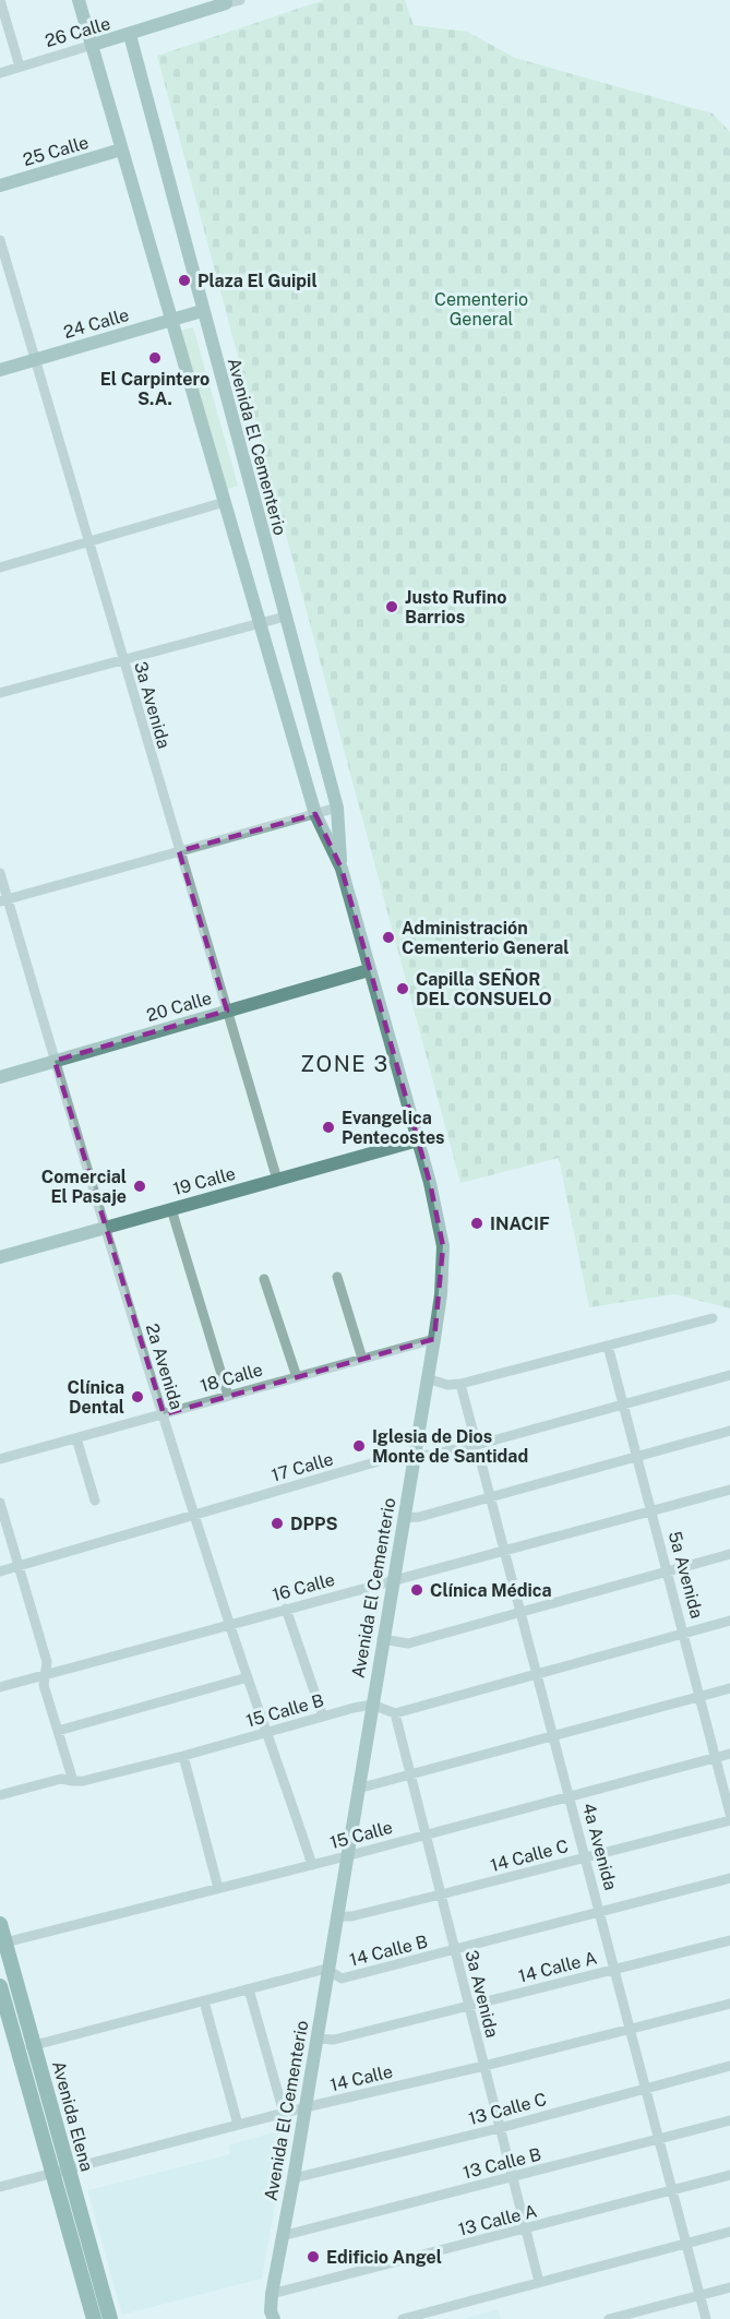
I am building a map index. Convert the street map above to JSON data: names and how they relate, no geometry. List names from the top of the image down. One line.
{"streets":{"main road":["26 Calle","25 Calle","24 Calle","Avenida El Cementerio","20 Calle","19 Calle","Avenida Elena"],"street":["3a Avenida","2a Avenida","18 Calle","17 Calle","5a Avenida","16 Calle","15 Calle B","15 Calle","4a Avenida","14 Calle C","14 Calle B","14 Calle A","14 Calle","13 Calle C","13 Calle B","13 Calle A"]},"crossings":[["26 Calle","Avenida El Cementerio"],["25 Calle","Avenida El Cementerio"],["24 Calle","Avenida El Cementerio"],["24 Calle","3a Avenida"],["Avenida El Cementerio","20 Calle"],["Avenida El Cementerio","19 Calle"],["Avenida El Cementerio","18 Calle"],["Avenida El Cementerio","17 Calle"],["Avenida El Cementerio","16 Calle"],["Avenida El Cementerio","15 Calle B"],["Avenida El Cementerio","15 Calle"],["Avenida El Cementerio","14 Calle C"],["Avenida El Cementerio","14 Calle B"],["Avenida El Cementerio","14 Calle A"],["Avenida El Cementerio","14 Calle"],["Avenida El Cementerio","13 Calle C"],["Avenida El Cementerio","13 Calle B"],["Avenida El Cementerio","13 Calle A"],["3a Avenida","20 Calle"],["3a Avenida","19 Calle"],["3a Avenida","15 Calle"],["3a Avenida","14 Calle C"],["3a Avenida","14 Calle B"],["3a Avenida","14 Calle A"],["3a Avenida","14 Calle"],["3a Avenida","13 Calle C"],["3a Avenida","13 Calle B"],["3a Avenida","13 Calle A"],["20 Calle","2a Avenida"],["19 Calle","2a Avenida"],["2a Avenida","18 Calle"],["2a Avenida","17 Calle"],["2a Avenida","16 Calle"],["2a Avenida","15 Calle B"],["2a Avenida","15 Calle"],["17 Calle","5a Avenida"],["17 Calle","4a Avenida"],["5a Avenida","16 Calle"],["5a Avenida","15 Calle"],["16 Calle","4a Avenida"],["15 Calle","4a Avenida"],["15 Calle","Avenida Elena"],["4a Avenida","14 Calle C"],["4a Avenida","14 Calle B"],["4a Avenida","14 Calle A"],["4a Avenida","14 Calle"],["4a Avenida","13 Calle C"],["4a Avenida","13 Calle B"],["4a Avenida","13 Calle A"],["14 Calle B","Avenida Elena"],["14 Calle","Avenida Elena"]],"districts":["ZONE 3"],"parks":["Cementerio General"],"places":["Plaza El Guipil","El Carpintero S.A.","Justo Rufino Barrios","Administración Cementerio General","Capilla SEÑOR DEL CONSUELO","Evangelica Pentecostes","Comercial El Pasaje","INACIF","Clínica Dental","Iglesia de Dios Monte de Santidad","DPPS","Clínica Médica","Edificio Angel"]}
